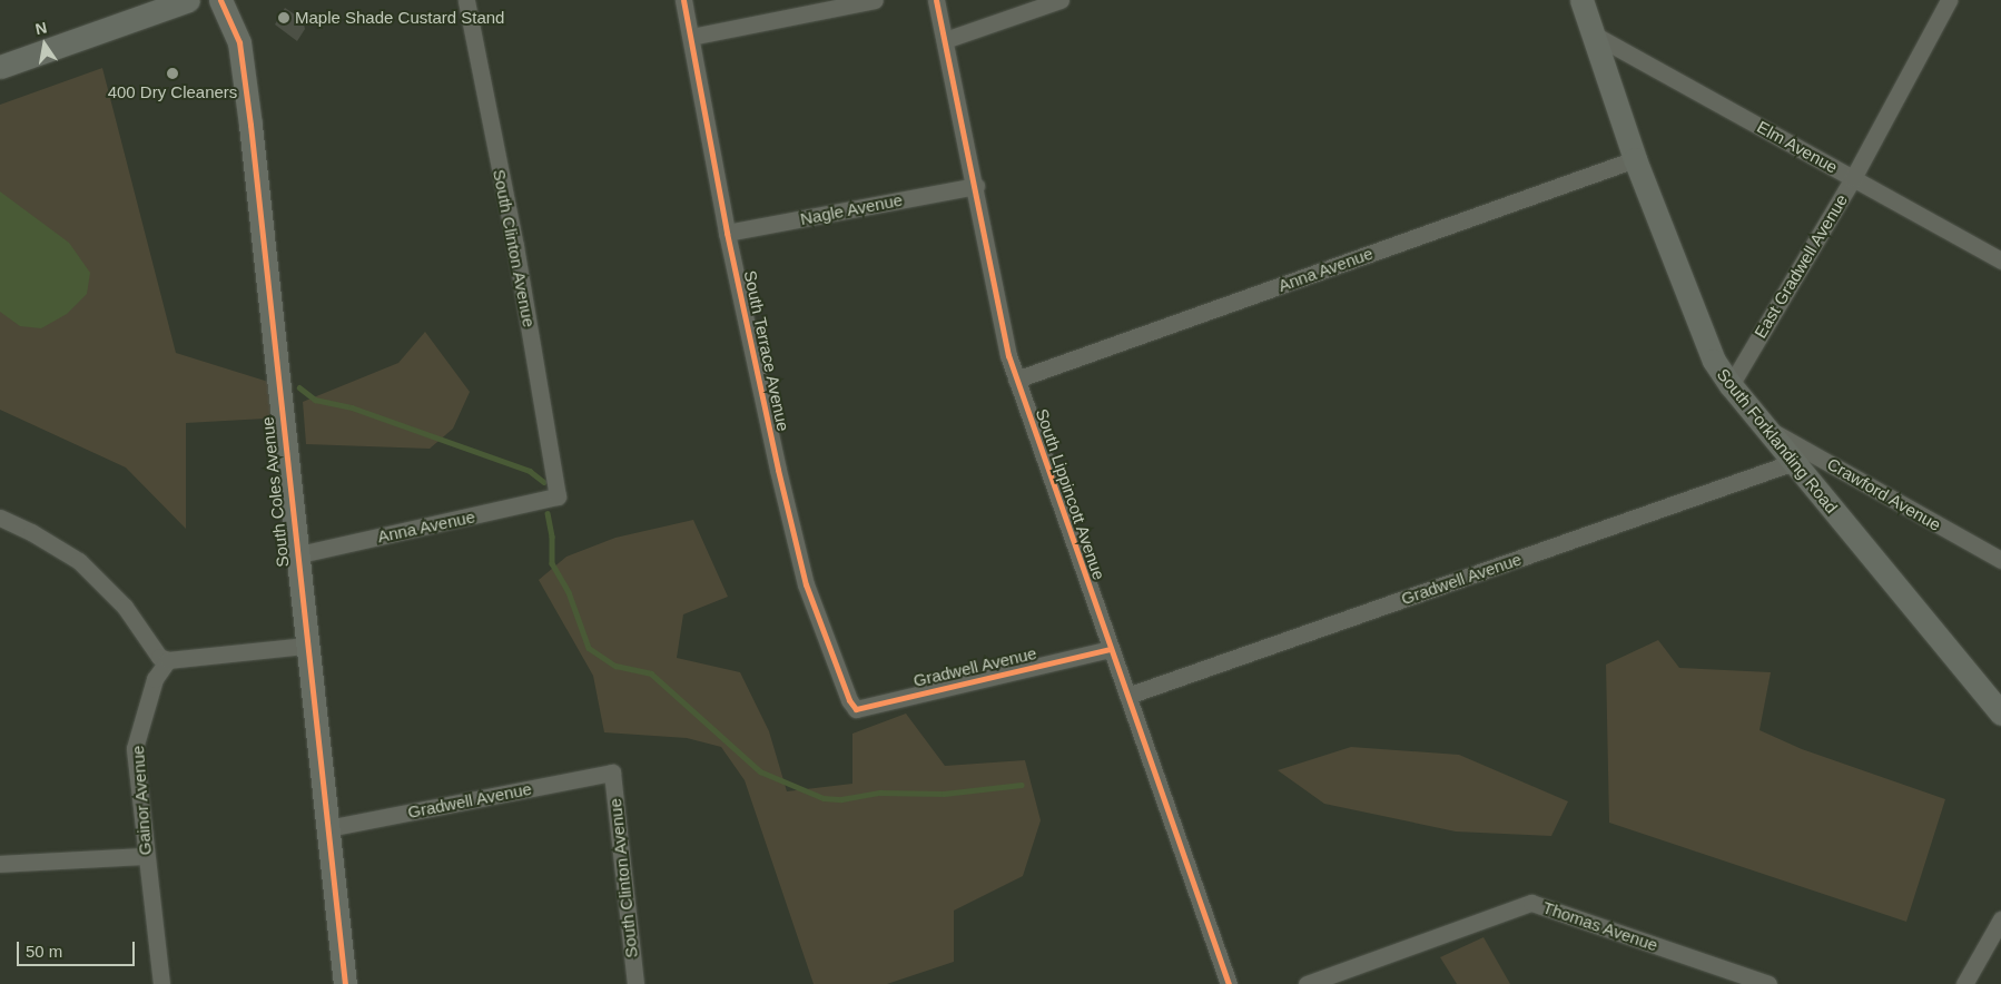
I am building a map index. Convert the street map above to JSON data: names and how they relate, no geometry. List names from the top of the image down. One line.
{"streets":{"street":["Elm Avenue","Nagle Avenue","South Clinton Avenue","East Gradwell Avenue","Anna Avenue","South Terrace Avenue","South Forklanding Road","South Coles Avenue","South Lippincott Avenue","Crawford Avenue","Gradwell Avenue","Gainor Avenue","Thomas Avenue"]},"crossings":[["Elm Avenue","East Gradwell Avenue"],["Elm Avenue","South Forklanding Road"],["Nagle Avenue","South Terrace Avenue"],["Nagle Avenue","South Lippincott Avenue"],["South Clinton Avenue","Anna Avenue"],["South Clinton Avenue","Gradwell Avenue"],["East Gradwell Avenue","South Forklanding Road"],["Anna Avenue","South Forklanding Road"],["Anna Avenue","South Coles Avenue"],["Anna Avenue","South Lippincott Avenue"],["South Terrace Avenue","Gradwell Avenue"],["South Forklanding Road","Crawford Avenue"],["South Forklanding Road","Gradwell Avenue"],["South Coles Avenue","Gradwell Avenue"],["South Lippincott Avenue","Gradwell Avenue"]],"places":["Maple Shade Custard Stand","400 Dry Cleaners"],"scale_bar":"50 m","north":"top"}
